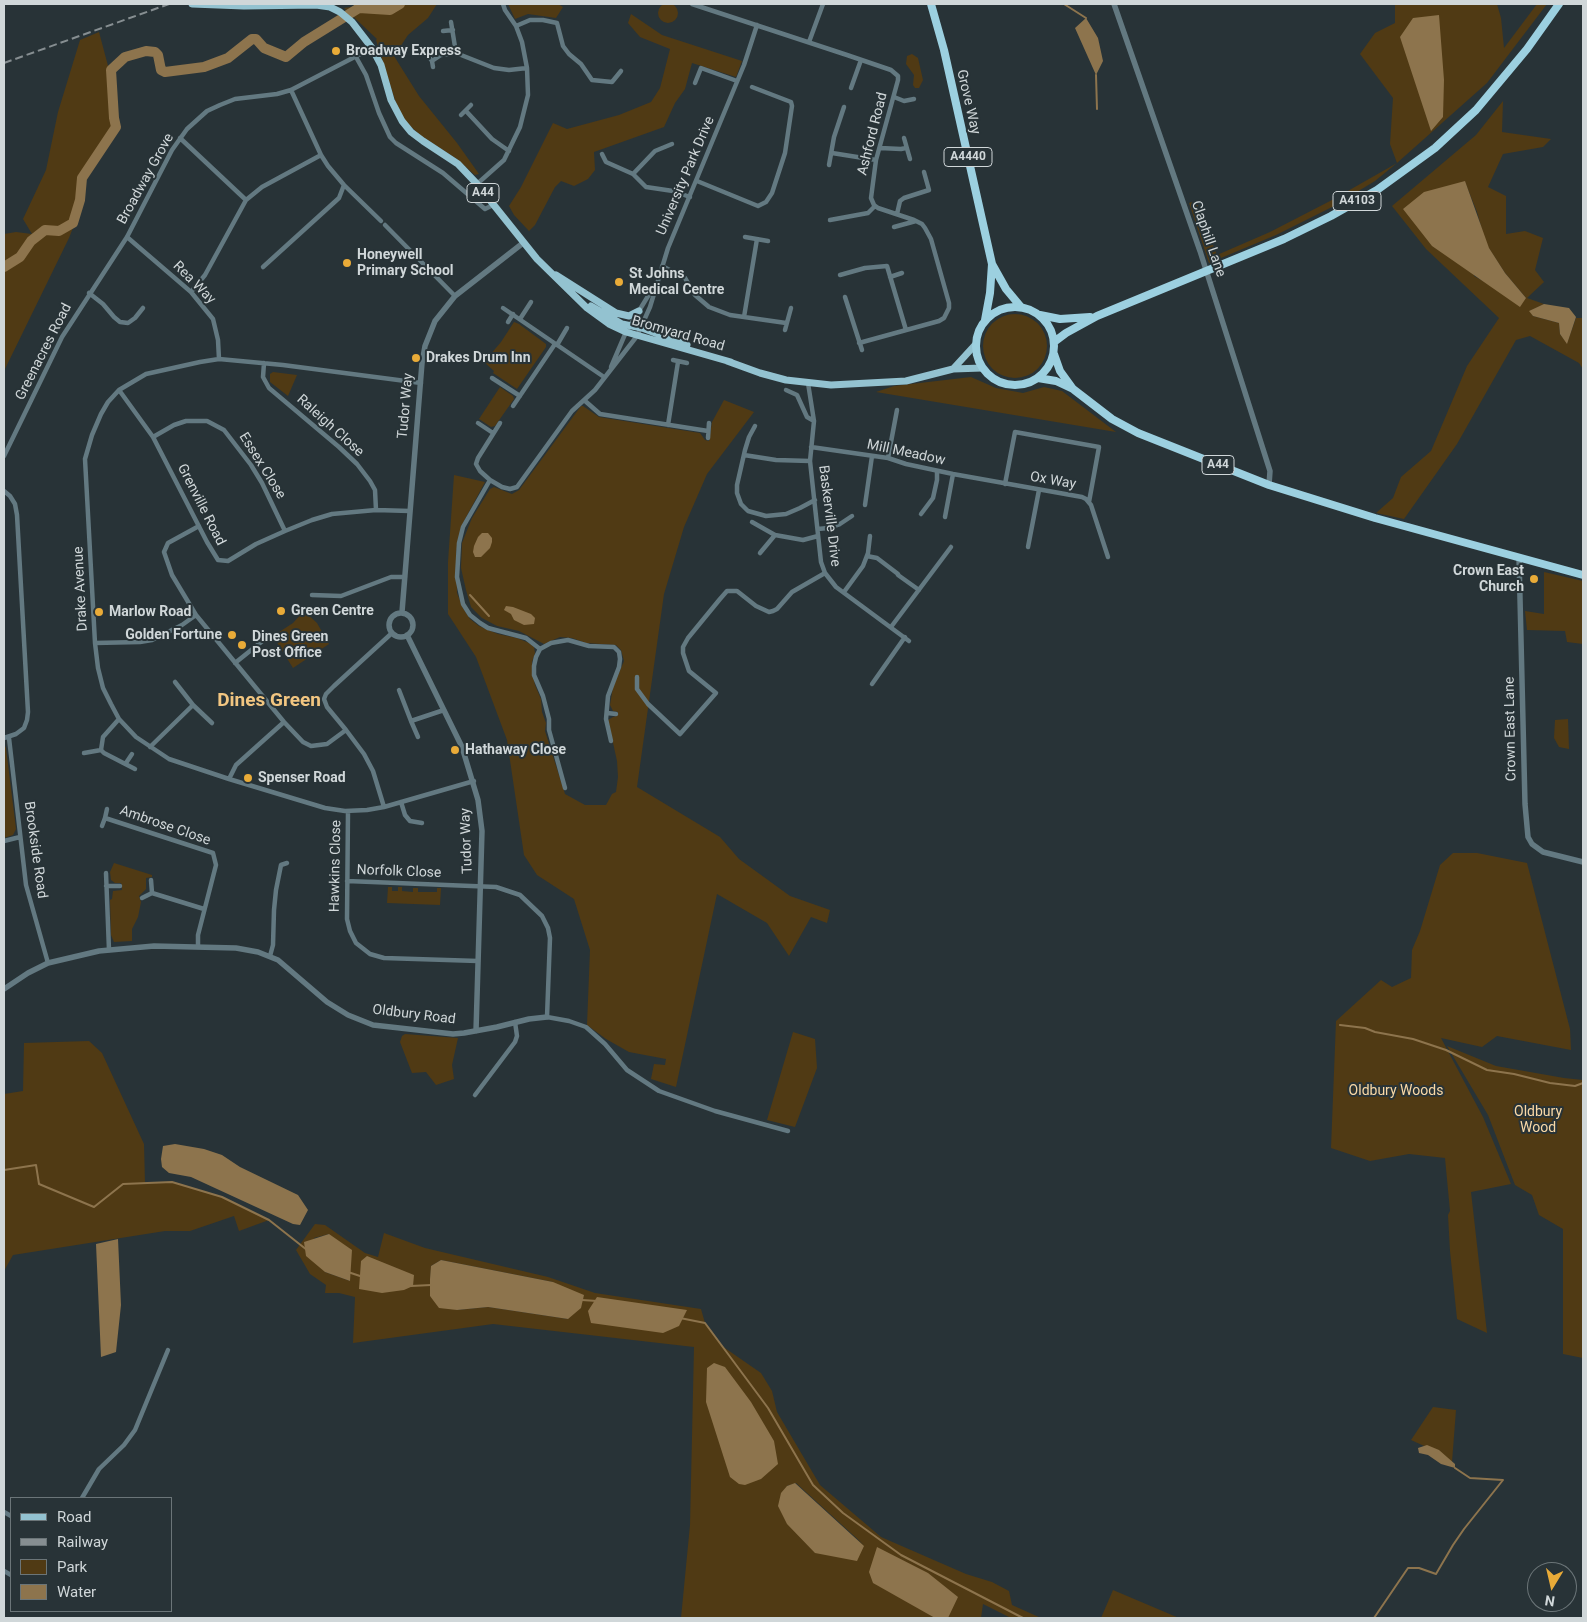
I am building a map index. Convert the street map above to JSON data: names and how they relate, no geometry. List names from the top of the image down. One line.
{"streets":{"highway":["Grove Way","A4440","A44","A4103"],"main road":["Bromyard Road"],"street":["Ashford Road","University Park Drive","Broadway Grove","Claphill Lane","Rea Way","Greenacres Road","Tudor Way","Raleigh Close","Mill Meadow","Essex Close","Ox Way","Grenville Road","Baskerville Drive","Drake Avenue","Crown East Lane","Ambrose Close","Brookside Road","Hawkins Close","Norfolk Close","Oldbury Road"]},"crossings":[["Grove Way","A44"],["Grove Way","A4103"],["Grove Way","Bromyard Road"],["Ashford Road","University Park Drive"],["University Park Drive","Bromyard Road"],["Broadway Grove","Rea Way"],["Broadway Grove","Bromyard Road"],["Broadway Grove","Greenacres Road"],["A44","A4103"],["A44","Claphill Lane"],["A44","Bromyard Road"],["A44","Crown East Lane"],["A4103","Bromyard Road"],["Rea Way","Greenacres Road"],["Rea Way","Drake Avenue"],["Bromyard Road","Tudor Way"],["Bromyard Road","Baskerville Drive"],["Tudor Way","Grenville Road"],["Tudor Way","Drake Avenue"],["Tudor Way","Hawkins Close"],["Tudor Way","Norfolk Close"],["Tudor Way","Oldbury Road"],["Raleigh Close","Grenville Road"],["Raleigh Close","Drake Avenue"],["Mill Meadow","Baskerville Drive"],["Essex Close","Grenville Road"],["Grenville Road","Drake Avenue"],["Drake Avenue","Hawkins Close"],["Ambrose Close","Oldbury Road"],["Brookside Road","Oldbury Road"],["Hawkins Close","Norfolk Close"],["Norfolk Close","Oldbury Road"]],"districts":["Dines Green"],"parks":["Oldbury Woods","Oldbury Wood"],"places":["Broadway Express","Honeywell Primary School","St Johns Medical Centre","Drakes Drum Inn","Crown East Church","Green Centre","Marlow Road","Golden Fortune","Dines Green Post Office","Hathaway Close","Spenser Road"],"legend":["Road","Railway","Park","Water"],"north":"bottom"}
